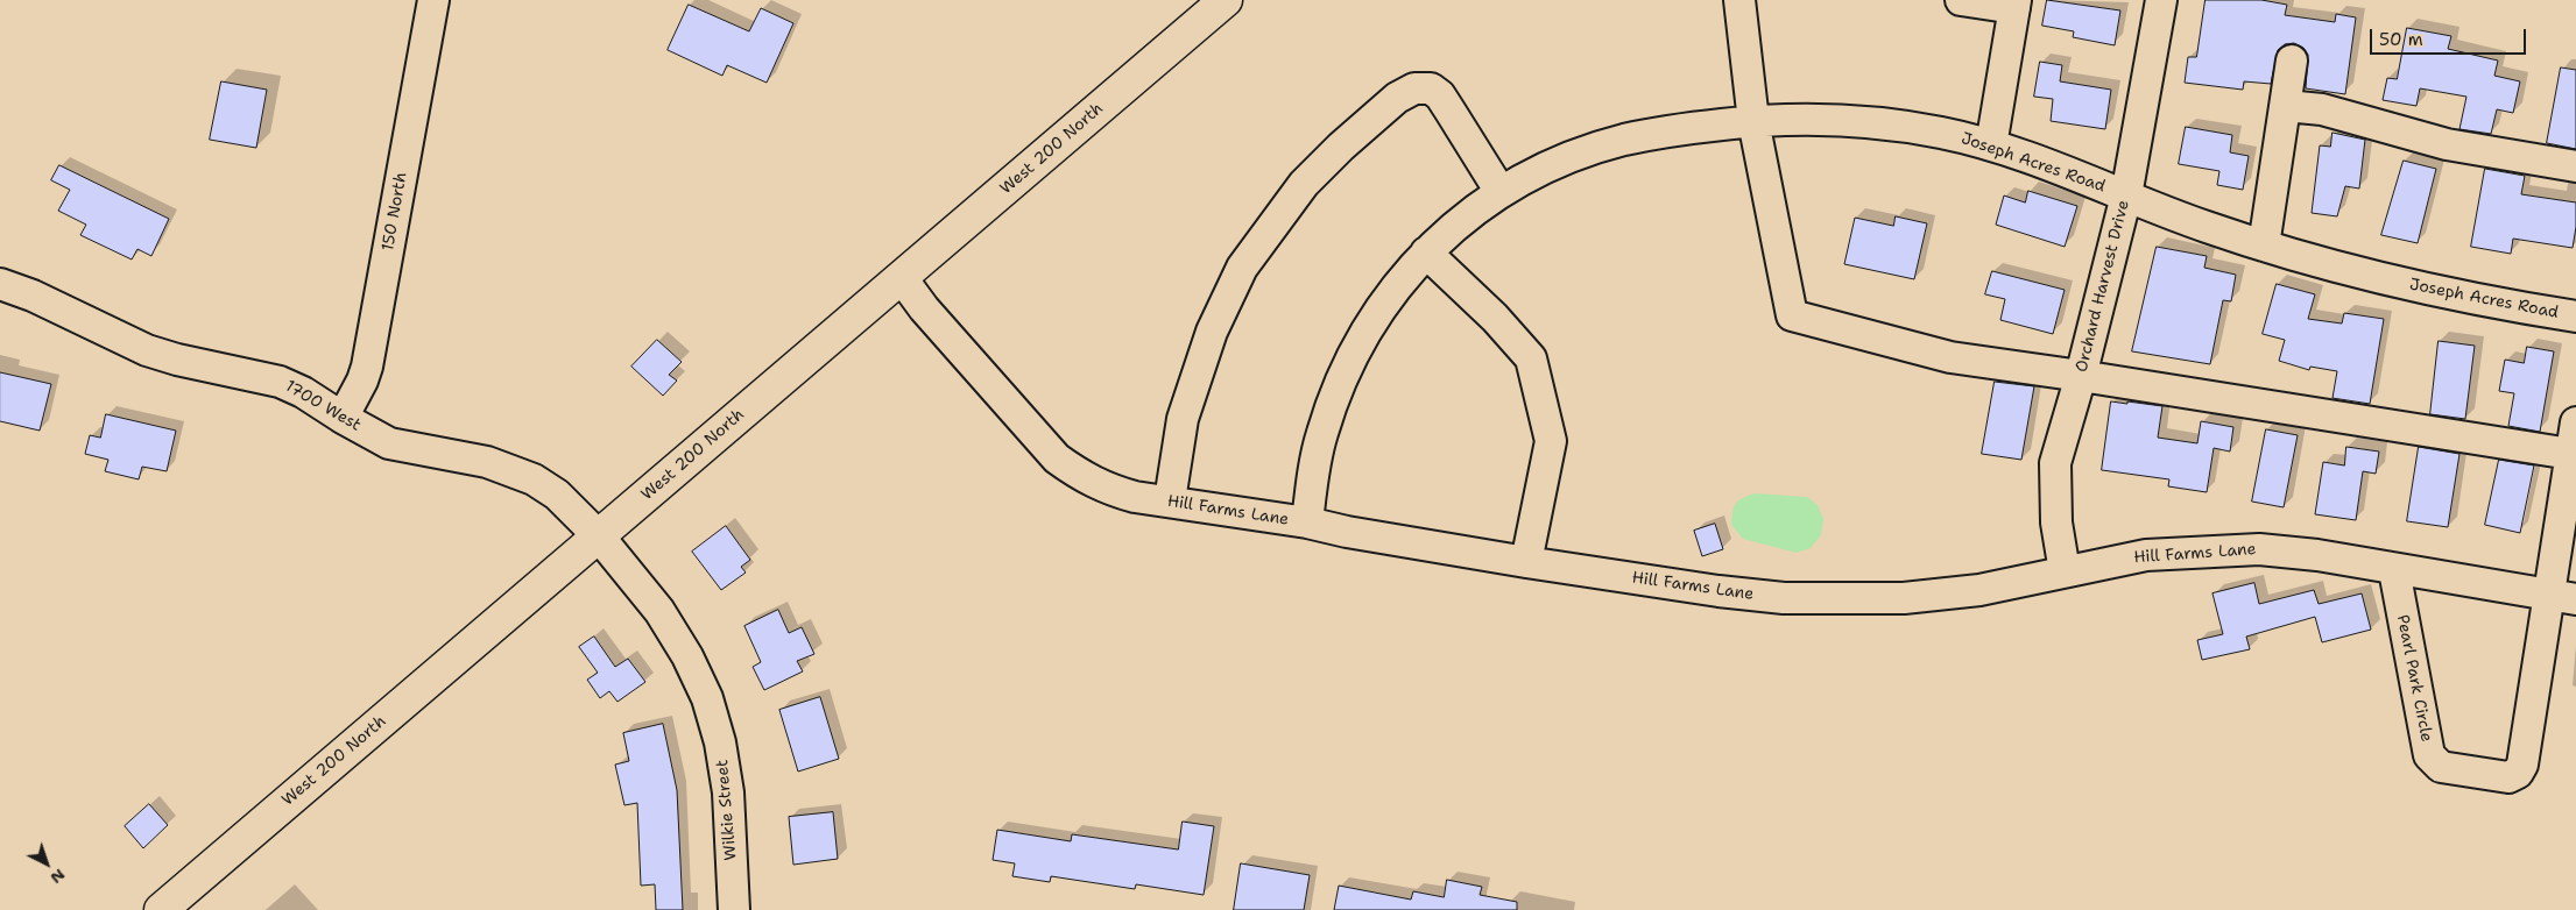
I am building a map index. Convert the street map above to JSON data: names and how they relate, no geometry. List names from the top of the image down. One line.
{"streets":{"main road":["West 200 North"],"street":["Joseph Acres Road","150 North","Orchard Harvest Drive","1700 West","Hill Farms Lane","Pearl Park Circle","Wilkie Street"]},"crossings":[["West 200 North","1700 West"],["West 200 North","Hill Farms Lane"],["West 200 North","Wilkie Street"],["Joseph Acres Road","Orchard Harvest Drive"],["Joseph Acres Road","Hill Farms Lane"],["150 North","1700 West"],["Orchard Harvest Drive","Hill Farms Lane"],["1700 West","Wilkie Street"],["Hill Farms Lane","Pearl Park Circle"]],"scale_bar":"50 m","north":"bottom right"}
